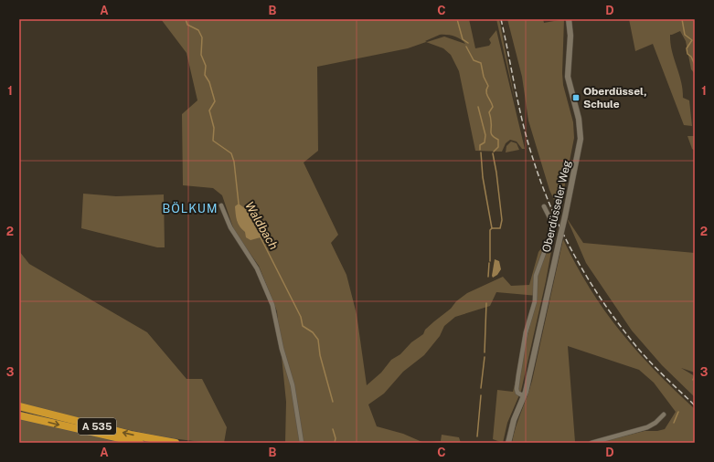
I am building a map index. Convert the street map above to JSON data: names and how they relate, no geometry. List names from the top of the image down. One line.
{"streets":{"highway":["A 535"],"street":["Oberdüsseler Weg"]},"districts":["BÖLKUM"],"water":["Waldbach"],"places":{"transit":["Oberdüssel, Schule"]},"grid":{"columns":["A","B","C","D"],"rows":["1","2","3"]}}
